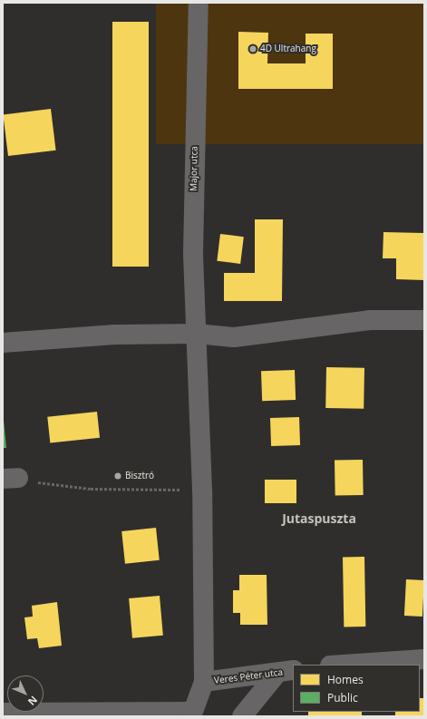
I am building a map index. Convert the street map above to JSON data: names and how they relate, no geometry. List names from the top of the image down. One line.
{"streets":{"street":["Major utca","Veres Péter utca"]},"crossings":[["Major utca","Veres Péter utca"]],"districts":["Jutaspuszta"],"places":["4D Ultrahang","Bisztró"],"legend":["Homes","Public"],"north":"bottom right"}
